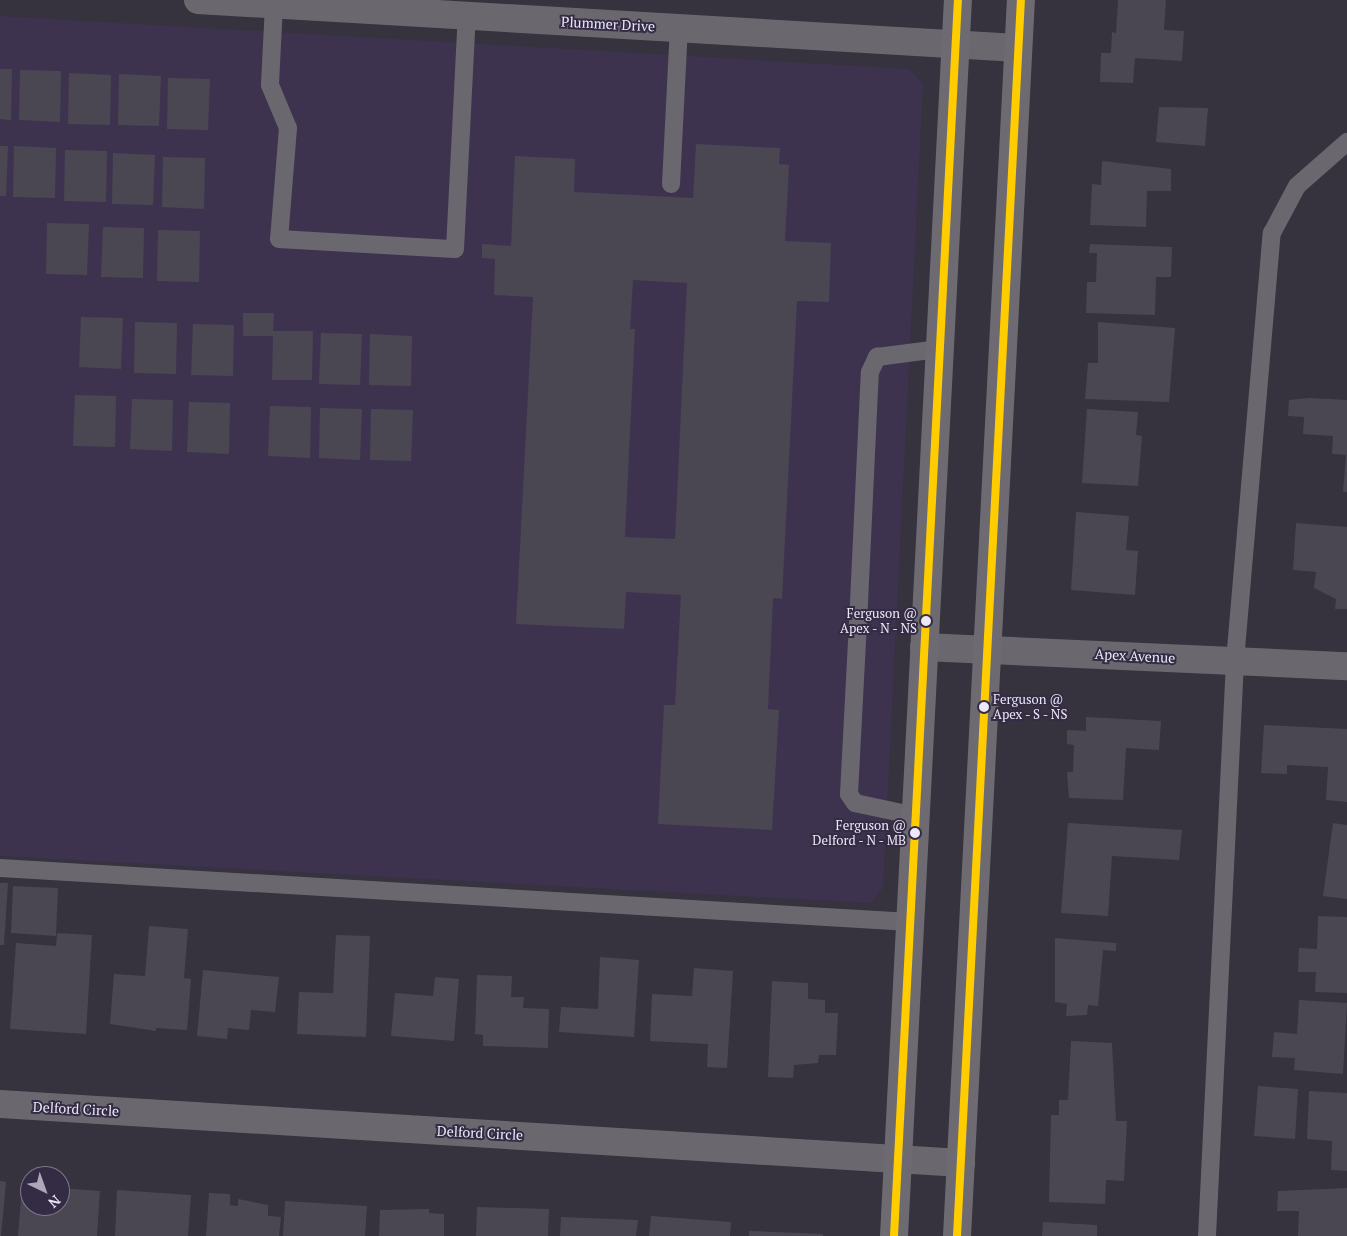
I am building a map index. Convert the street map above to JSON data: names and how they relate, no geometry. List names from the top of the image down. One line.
{"streets":{"street":["Plummer Drive","Apex Avenue","Delford Circle"]},"places":["Ferguson @ Apex - N - NS","Ferguson @ Apex - S - NS","Ferguson @ Delford - N - MB"],"north":"bottom right"}
